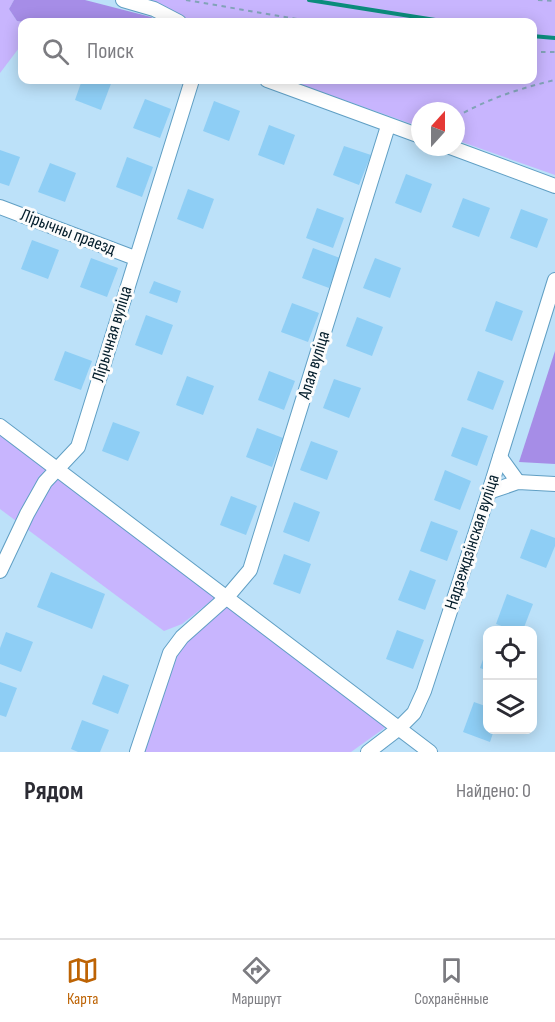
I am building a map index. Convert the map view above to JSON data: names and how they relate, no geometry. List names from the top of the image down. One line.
{"streets":{"street":["Лірычны праезд","Лірычная вуліца","Алая вуліца","Надзеждзінская вуліца"]},"crossings":[["Лірычны праезд","Лірычная вуліца"]],"north":"top","page":{"search":"Поиск","heading":["Рядом","Найдено: 0"],"nav":["Карта","Маршрут","Сохранённые"]}}
